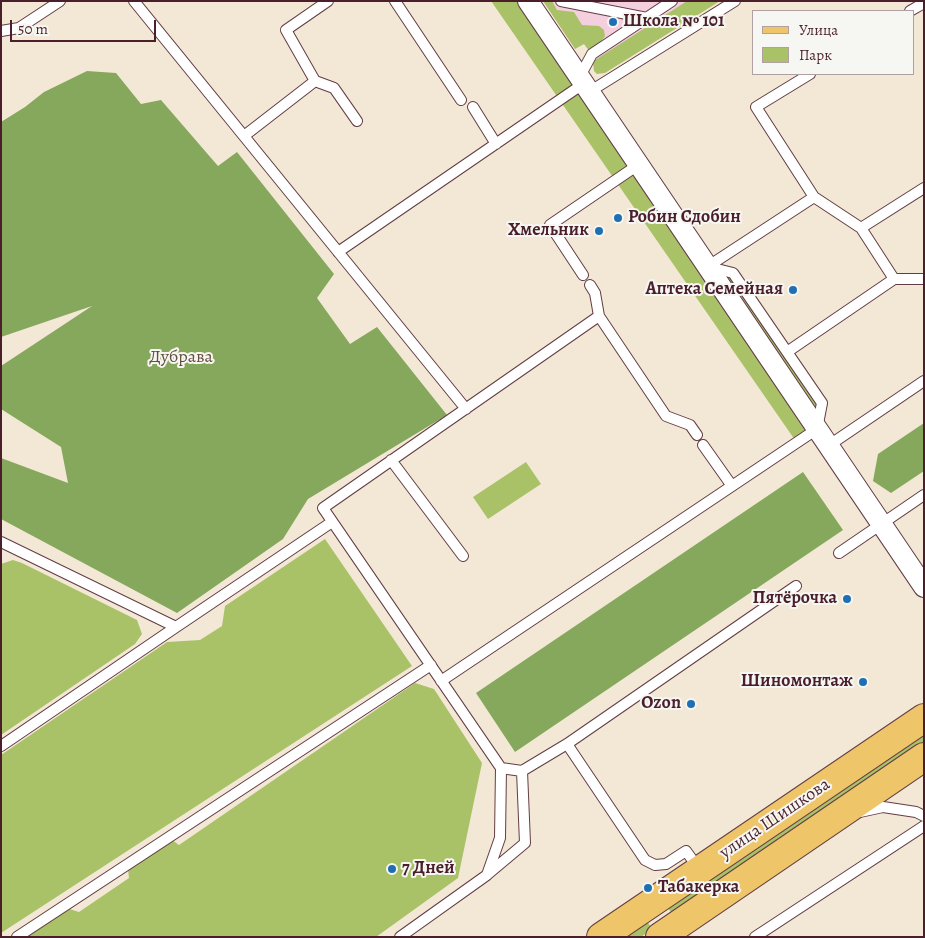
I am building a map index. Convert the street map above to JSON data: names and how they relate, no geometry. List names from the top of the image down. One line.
{"streets":{"main road":["улица Шишкова"]},"parks":["Дубрава"],"places":["Школа № 101","Робин Сдобин","Хмельник","Аптека Семейная","Пятёрочка","Шиномонтаж","Ozon","7 Дней","Табакерка"],"legend":["Улица","Парк"],"scale_bar":"50 m"}
